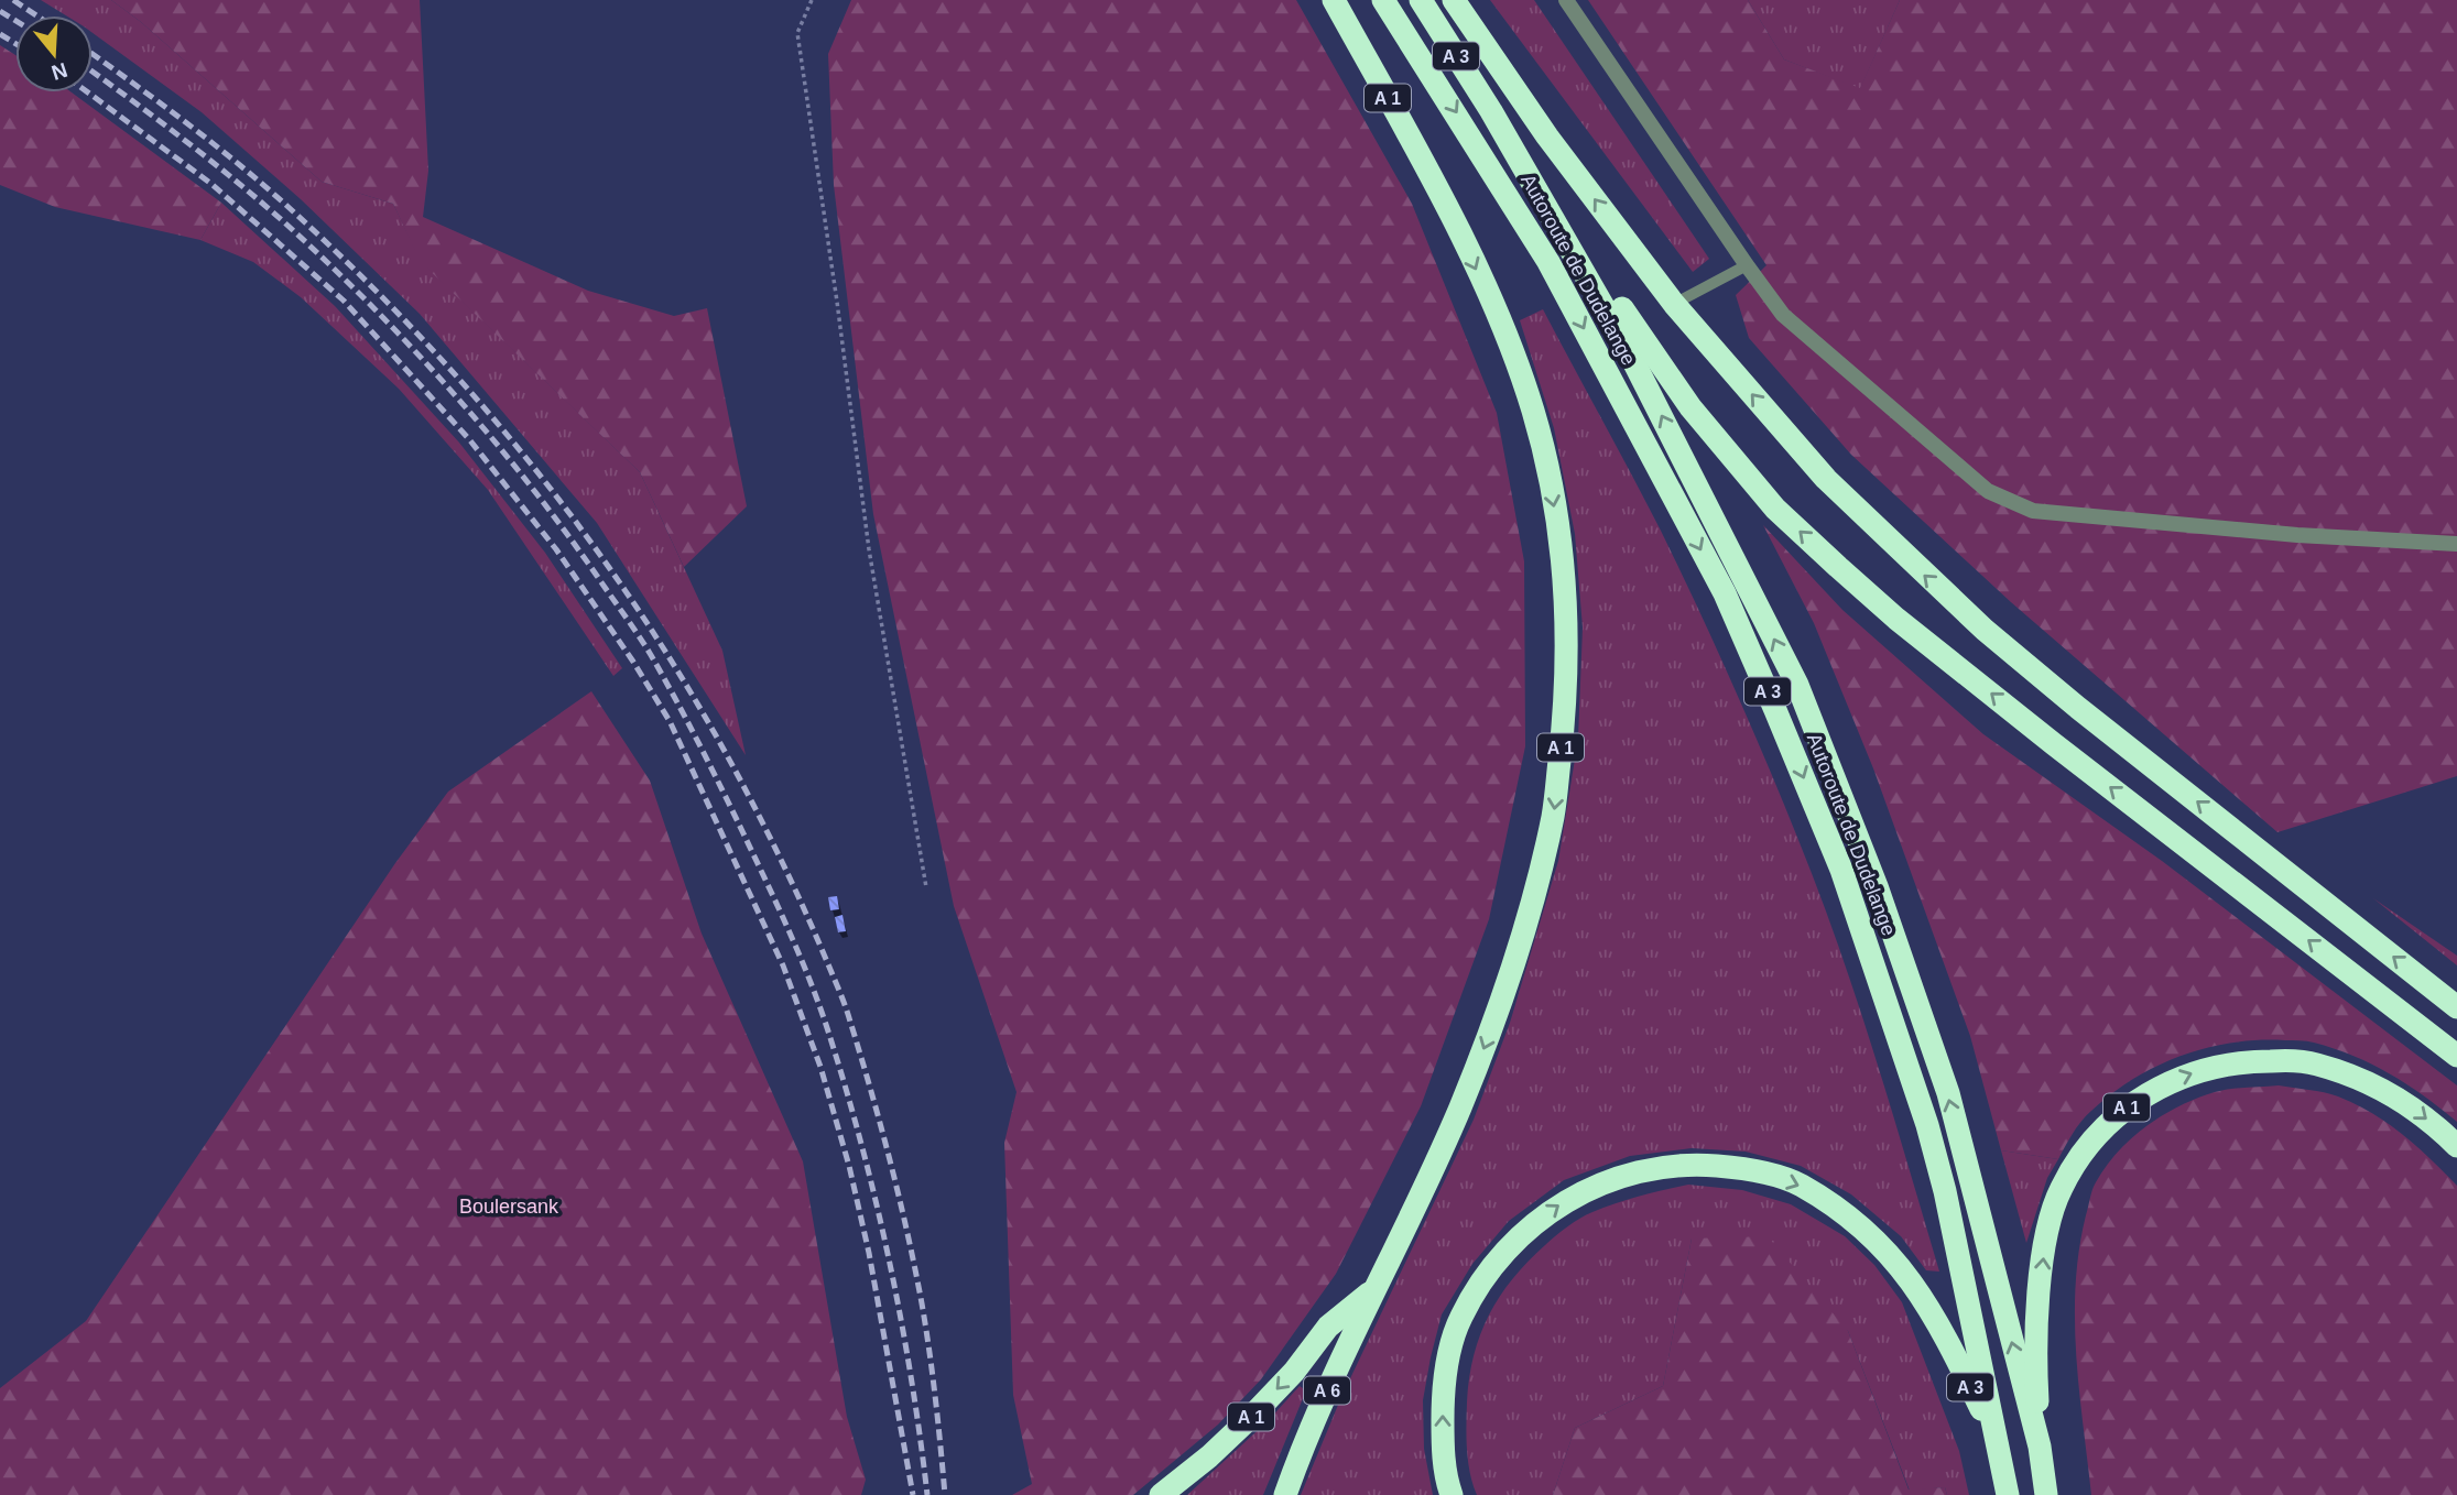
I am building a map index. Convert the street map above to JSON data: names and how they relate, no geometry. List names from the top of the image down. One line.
{"streets":{"highway":["A 3","A 1","Autoroute de Dudelange","A 6"]},"crossings":[["A 3","Autoroute de Dudelange"],["A 1","Autoroute de Dudelange"],["A 1","A 6"]],"parks":["Boulersank"],"north":"bottom"}
